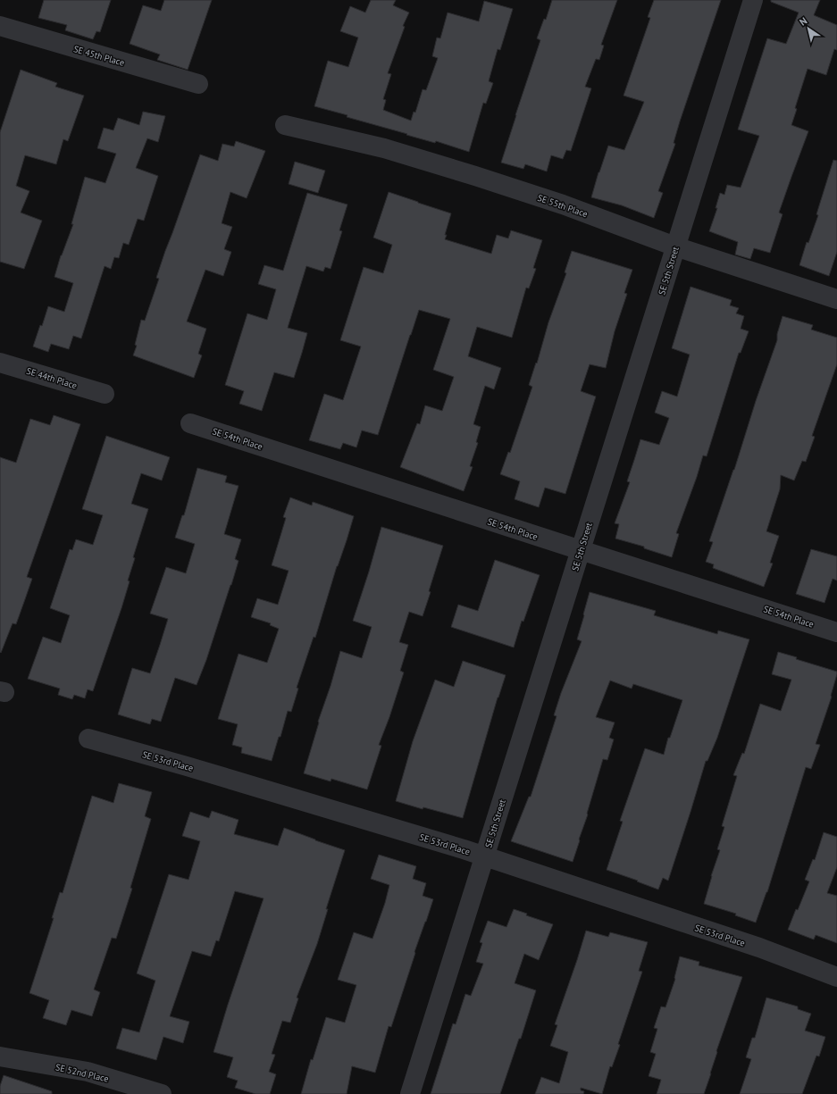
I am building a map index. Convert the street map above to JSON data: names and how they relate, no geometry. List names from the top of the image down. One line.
{"streets":{"street":["SE 45th Place","SE 55th Place","SE 5th Street","SE 44th Place","SE 54th Place","SE 53rd Place","SE 52nd Place"]},"crossings":[["SE 55th Place","SE 5th Street"],["SE 5th Street","SE 54th Place"],["SE 5th Street","SE 53rd Place"]],"north":"top left"}
